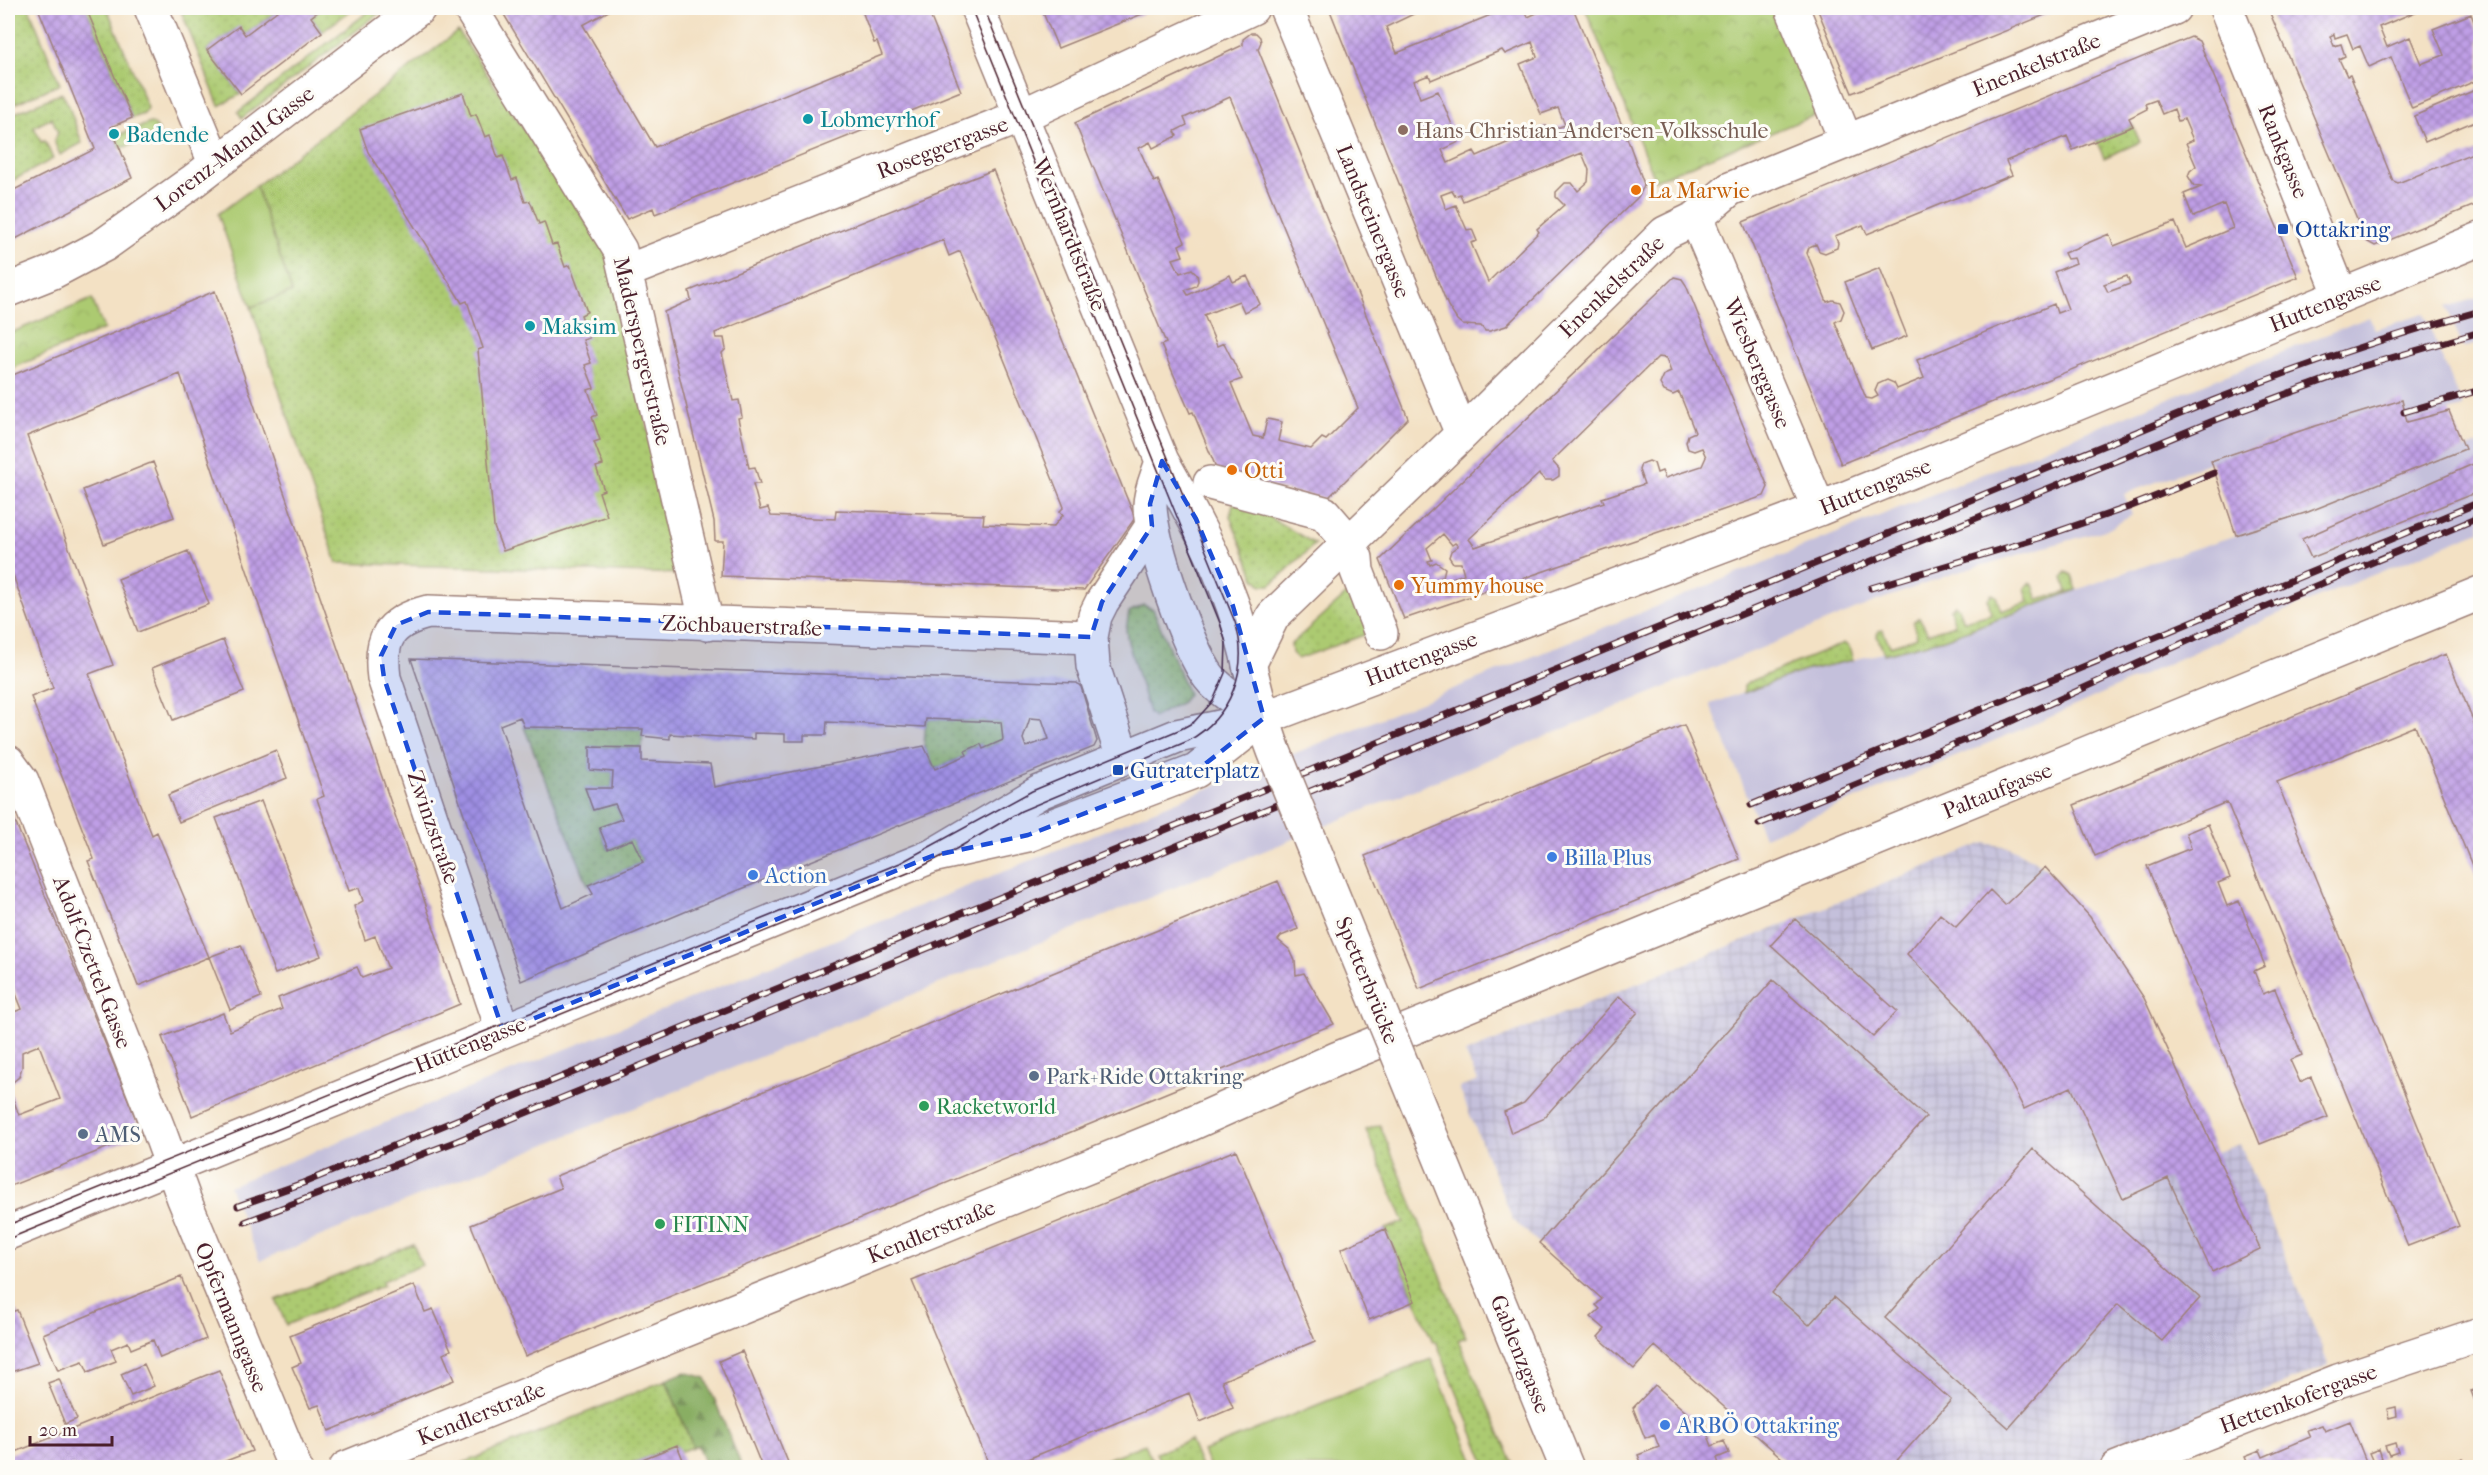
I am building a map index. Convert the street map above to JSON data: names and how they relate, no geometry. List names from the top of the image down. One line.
{"streets":{"street":["Enenkelstraße","Roseggergasse","Lorenz-Mandl-Gasse","Rankgasse","Landsteinergasse","Wernhardtstraße","Huttengasse","Maderspergerstraße","Wiesberggasse","Zöchbauerstraße","Paltaufgasse","Zwinzstraße","Adolf-Czettel-Gasse","Spetterbrücke","Kendlerstraße","Opfermanngasse","Gablenzgasse","Hettenkofergasse"]},"crossings":[["Enenkelstraße","Landsteinergasse"],["Enenkelstraße","Wernhardtstraße"],["Enenkelstraße","Wiesberggasse"],["Roseggergasse","Wernhardtstraße"],["Roseggergasse","Maderspergerstraße"],["Rankgasse","Huttengasse"],["Wernhardtstraße","Huttengasse"],["Wernhardtstraße","Spetterbrücke"],["Huttengasse","Wiesberggasse"],["Huttengasse","Zwinzstraße"],["Huttengasse","Adolf-Czettel-Gasse"],["Huttengasse","Spetterbrücke"],["Huttengasse","Opfermanngasse"],["Maderspergerstraße","Zöchbauerstraße"],["Zöchbauerstraße","Zwinzstraße"],["Paltaufgasse","Kendlerstraße"],["Adolf-Czettel-Gasse","Opfermanngasse"],["Spetterbrücke","Gablenzgasse"]],"places":{"other":["Lobmeyrhof","Hans-Christian-Andersen-Volksschule","Badende","La Marwie","Maksim","Otti","Yummy house","Billa Plus","Action","Park+Ride Ottakring","Racketworld","AMS","FITINN","ARBÖ Ottakring"],"transit":["Ottakring","Gutraterplatz"]},"scale_bar":"20 m"}
